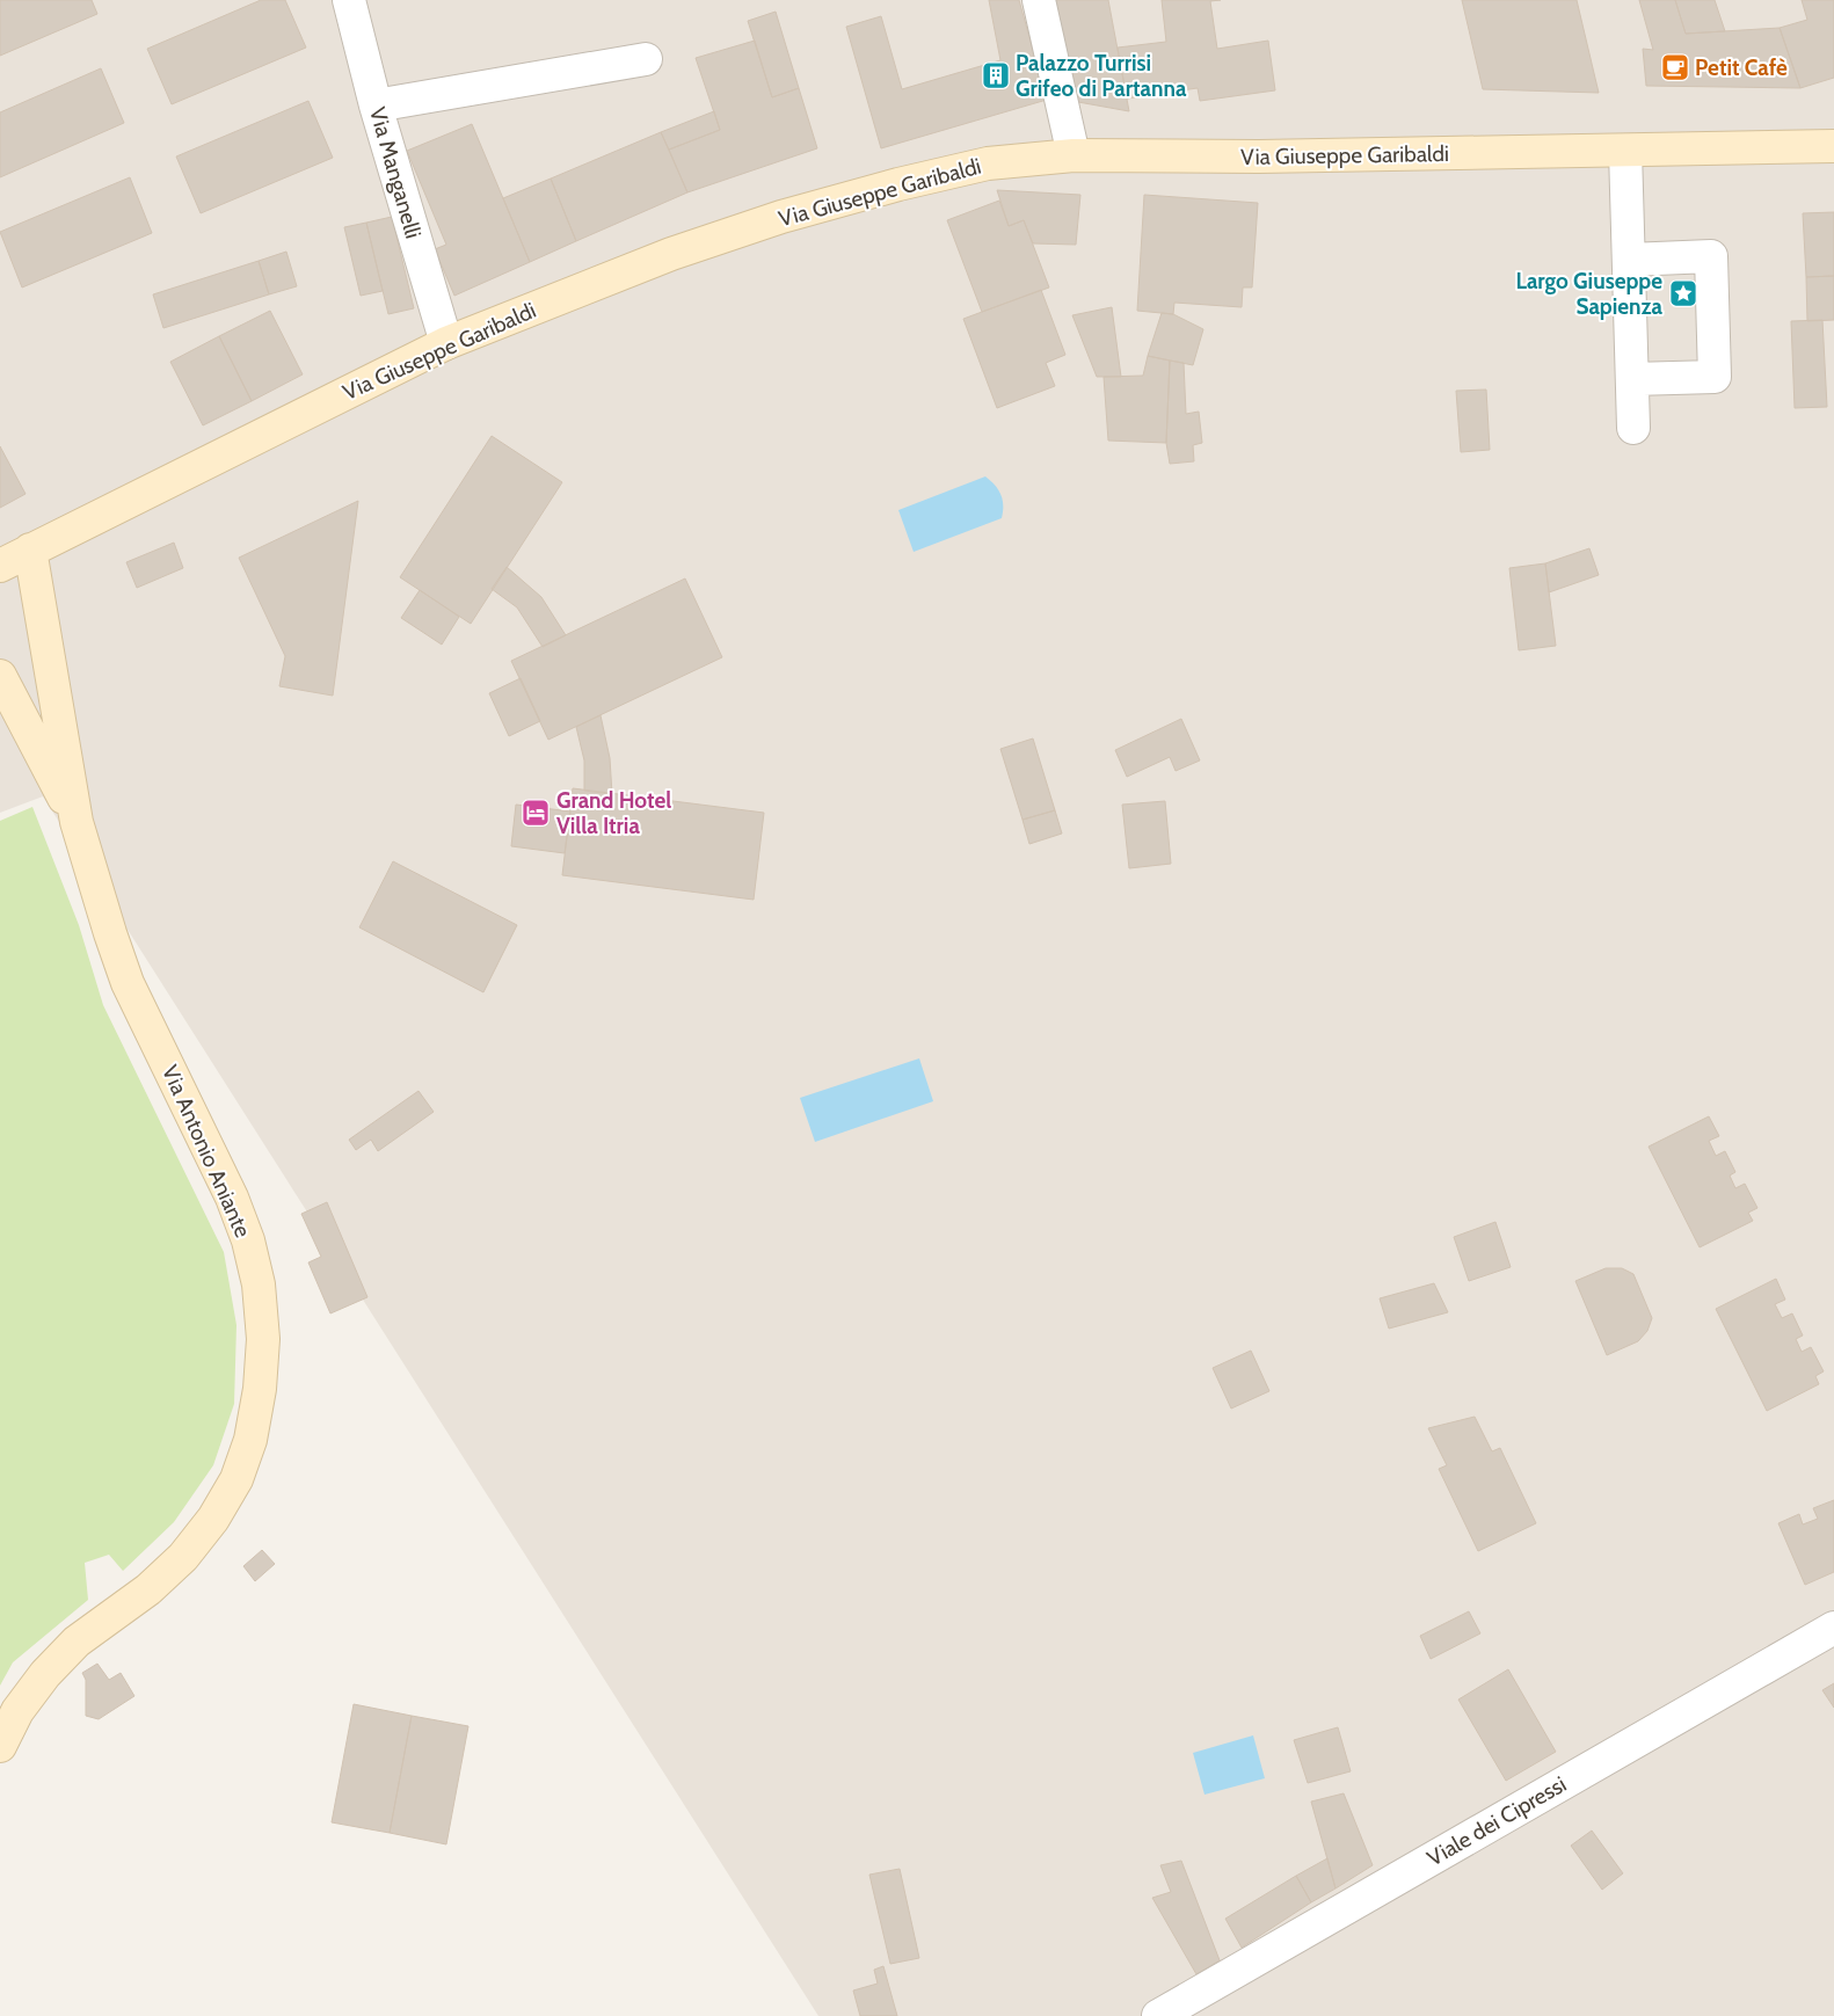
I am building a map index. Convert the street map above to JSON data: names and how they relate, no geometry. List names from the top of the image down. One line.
{"streets":{"main road":["Via Giuseppe Garibaldi","Via Antonio Aniante"],"street":["Via Manganelli","Viale dei Cipressi"]},"crossings":[["Via Giuseppe Garibaldi","Via Manganelli"]],"places":{"cafe":["Petit Cafè"],"building":["Palazzo Turrisi Grifeo di Partanna"],"place":["Largo Giuseppe Sapienza"],"hotel":["Grand Hotel Villa Itria"]}}
